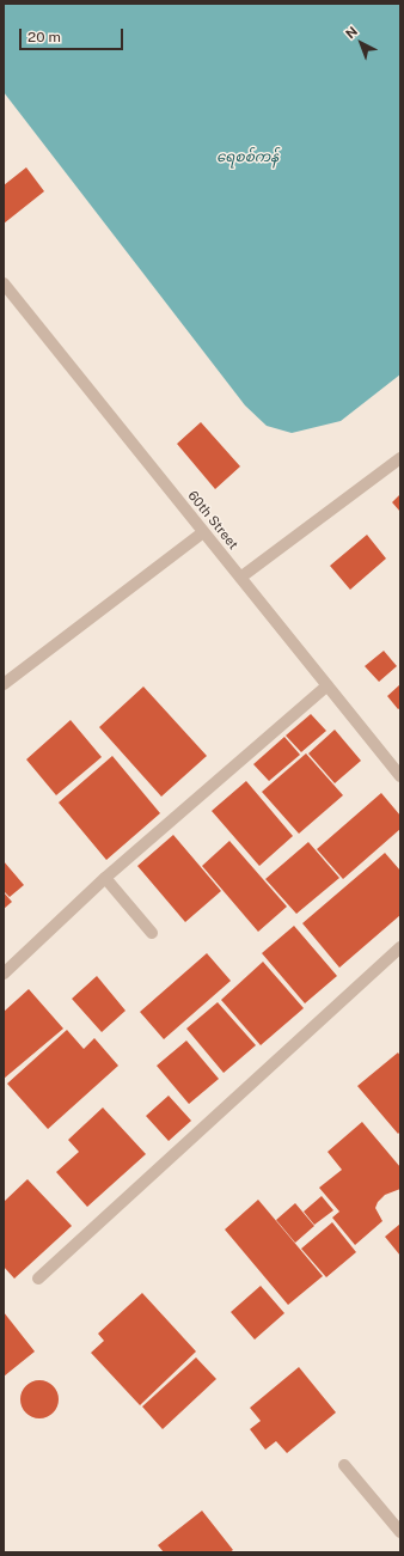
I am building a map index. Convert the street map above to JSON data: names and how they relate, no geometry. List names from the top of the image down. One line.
{"streets":{"street":["60th Street"]},"water":["ရေစစ်ကန်"],"scale_bar":"20 m","north":"top left"}
